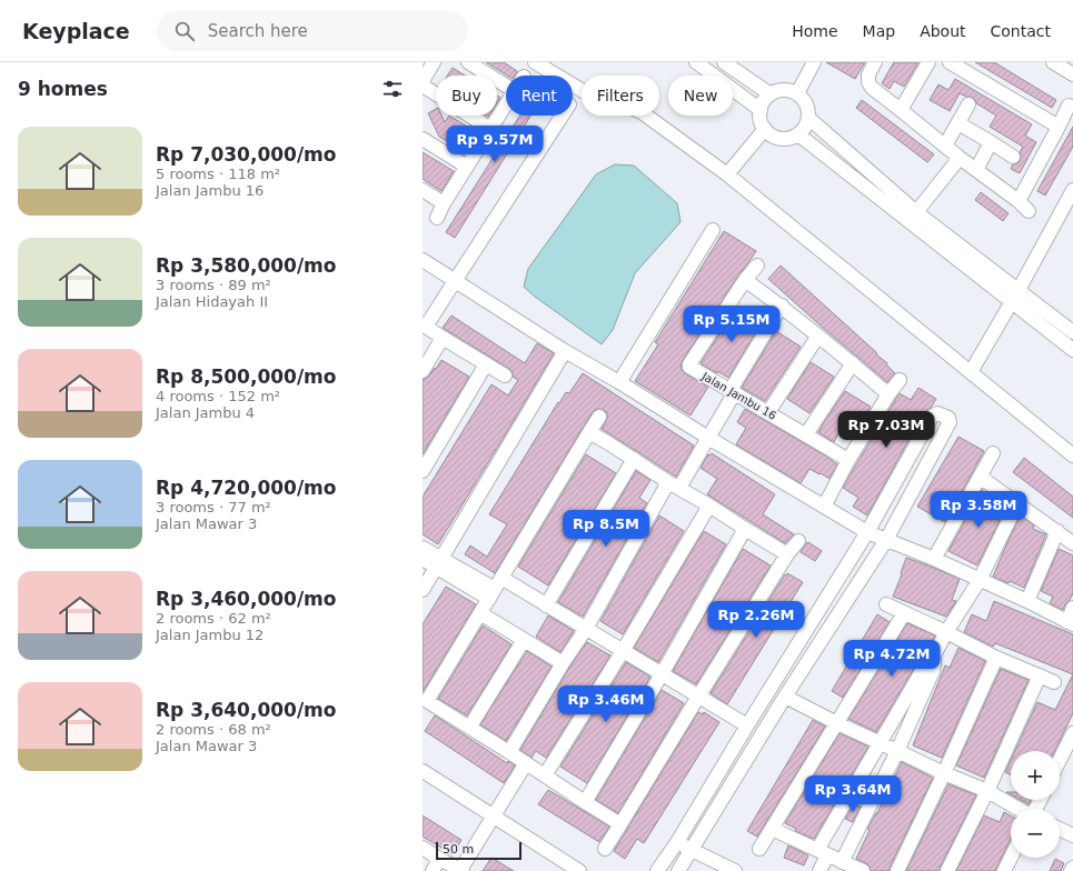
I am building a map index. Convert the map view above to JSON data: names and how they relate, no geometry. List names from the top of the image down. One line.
{"streets":{"street":["Jalan Jambu 16"]},"scale_bar":"50 m","page":{"header":"Keyplace","search":"Search here","nav":["Home","Map","About","Contact"],"heading":"9 homes","chip":["Buy","Rent","Filters","New"],"list":[{"name":"Rp 7,030,000/mo","note":"5 rooms · 118 m² · Jalan Jambu 16"},{"name":"Rp 3,580,000/mo","note":"3 rooms · 89 m² · Jalan Hidayah II"},{"name":"Rp 8,500,000/mo","note":"4 rooms · 152 m² · Jalan Jambu 4"},{"name":"Rp 4,720,000/mo","note":"3 rooms · 77 m² · Jalan Mawar 3"},{"name":"Rp 3,460,000/mo","note":"2 rooms · 62 m² · Jalan Jambu 12"},{"name":"Rp 3,640,000/mo","note":"2 rooms · 68 m² · Jalan Mawar 3"}],"price":["Rp 9.57M","Rp 5.15M","Rp 7.03M","Rp 3.58M","Rp 8.5M","Rp 2.26M","Rp 4.72M","Rp 3.46M","Rp 3.64M"],"map_buttons":["+","−"],"scale":"50 m"}}
